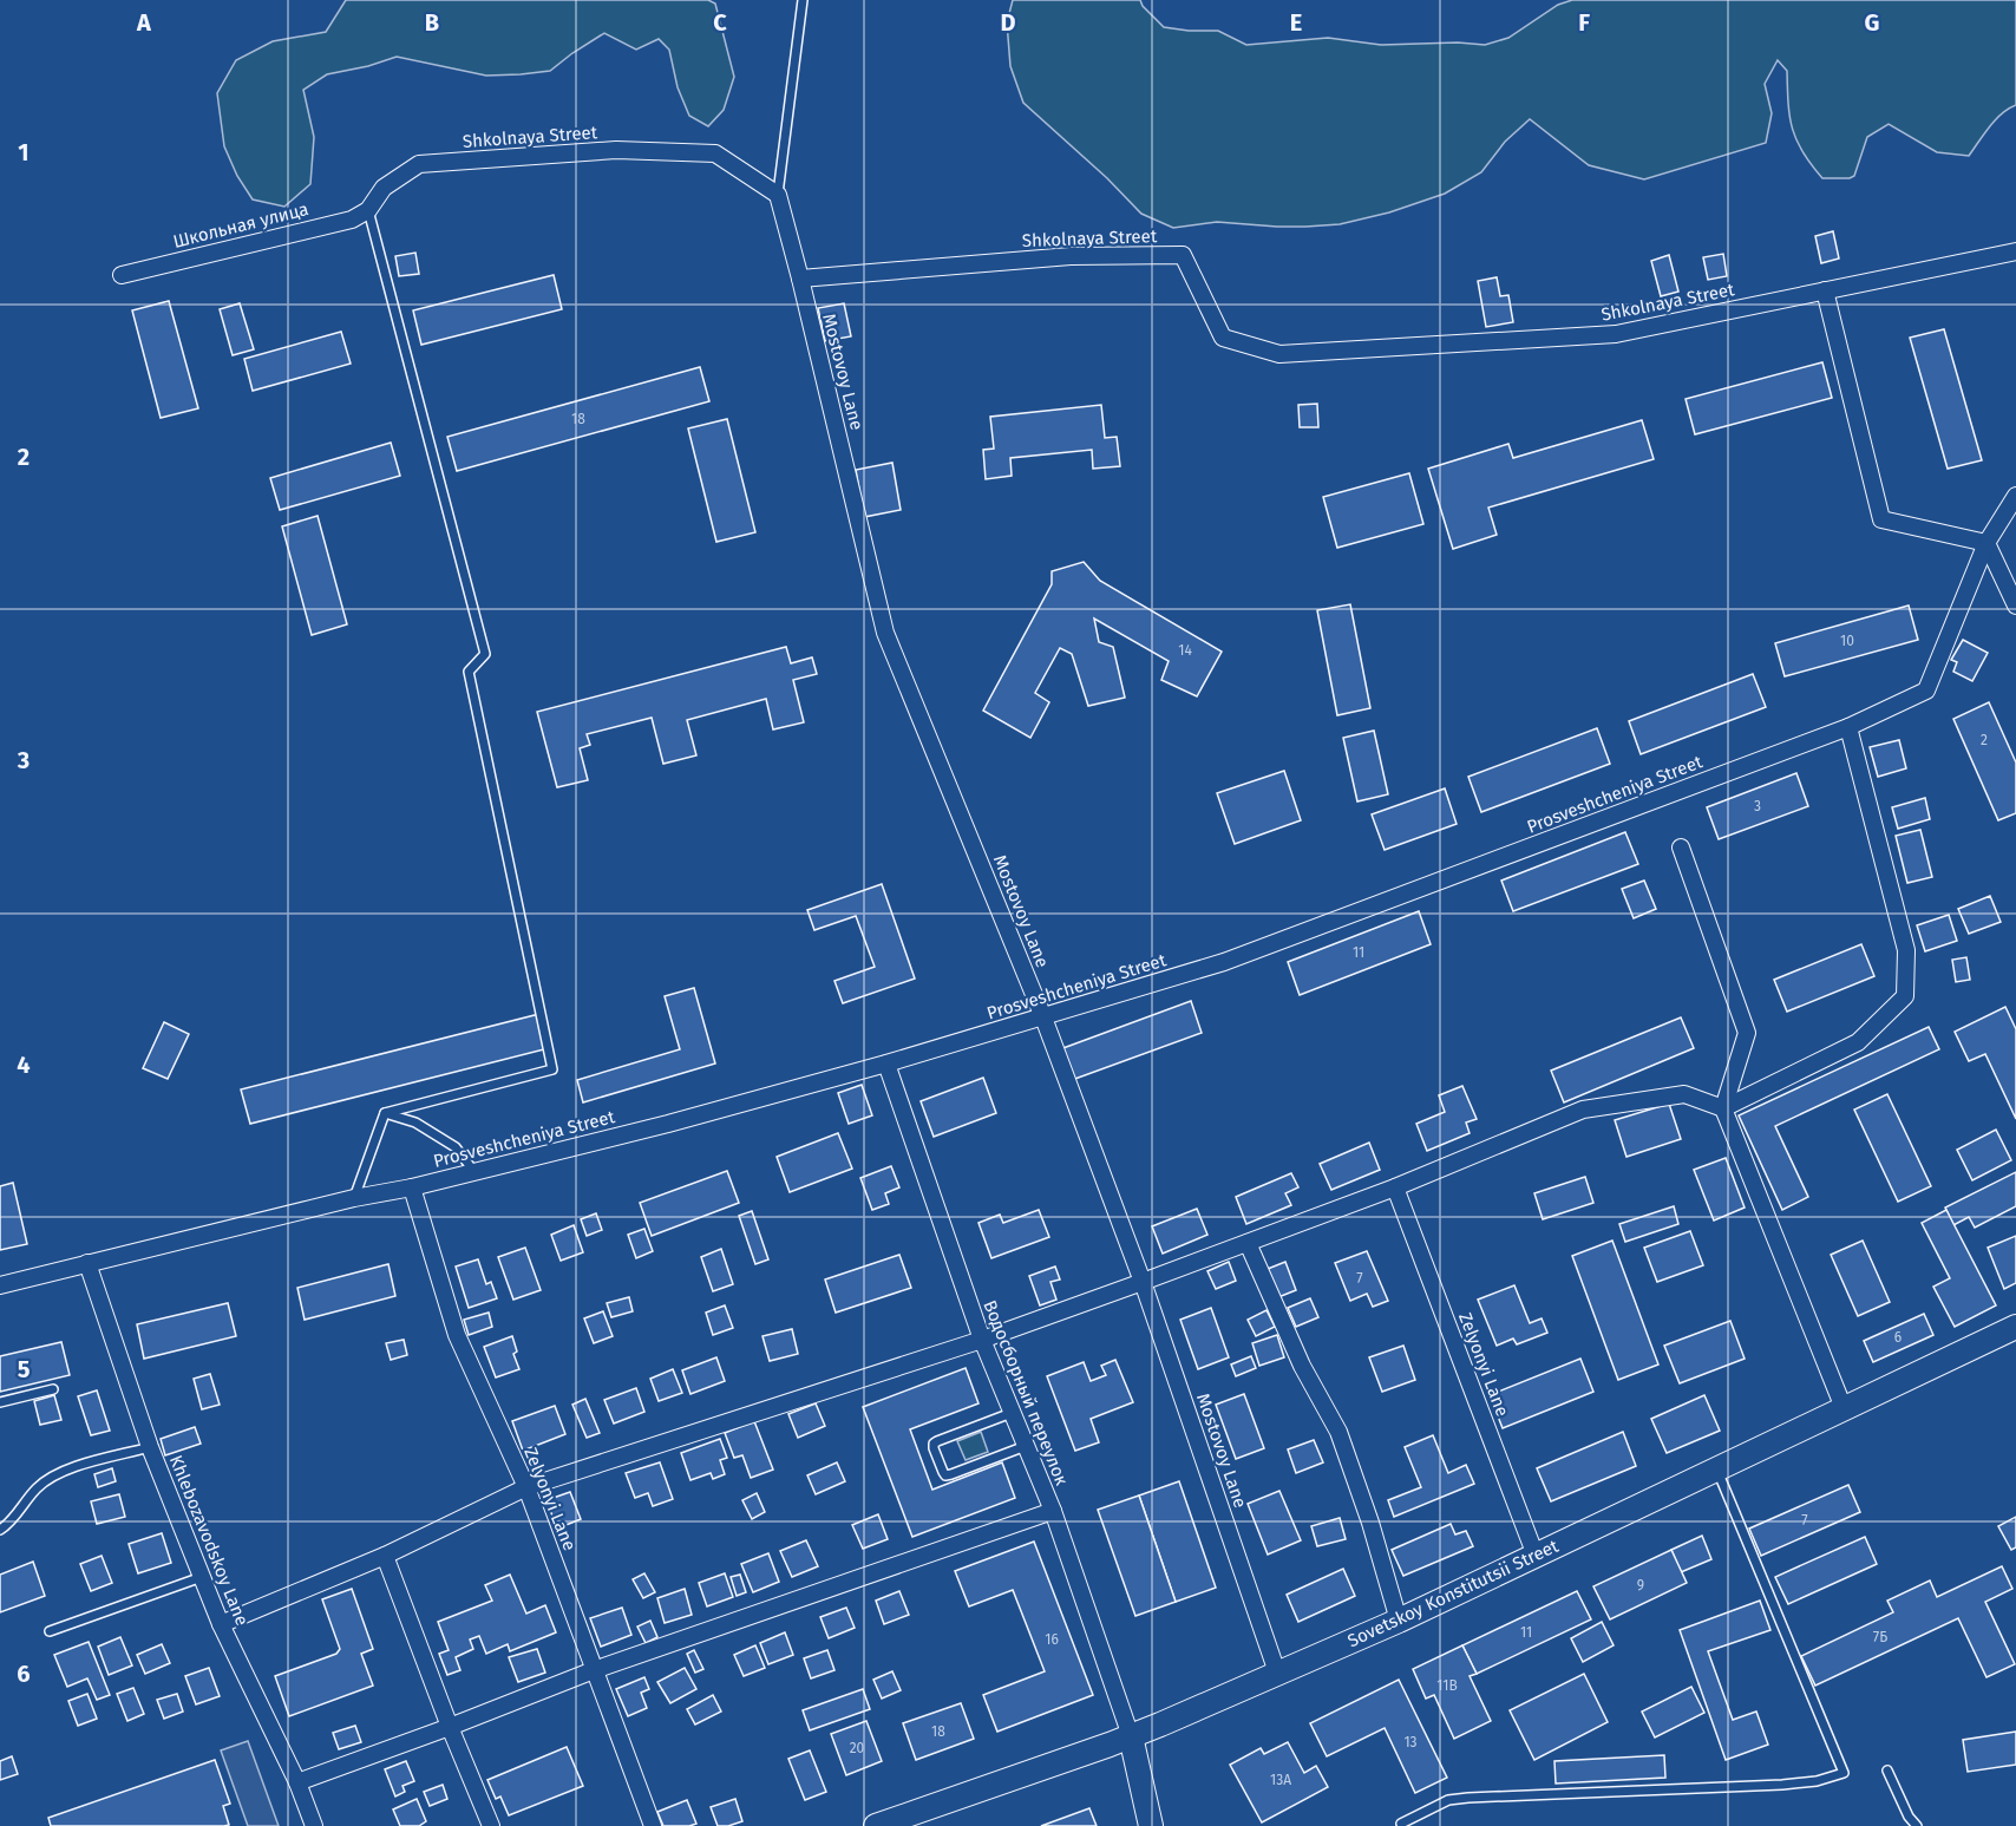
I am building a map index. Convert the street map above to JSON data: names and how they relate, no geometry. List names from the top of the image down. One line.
{"streets":{"main road":["Sovetskoy Konstitutsii Street"],"street":["Shkolnaya Street","Школьная улица","Mostovoy Lane","Prosveshcheniya Street","Zelyonyi Lane","Водосборный переулок","Khlebozavodskoy Lane"]},"crossings":[["Shkolnaya Street","Школьная улица"],["Shkolnaya Street","Mostovoy Lane"],["Mostovoy Lane","Prosveshcheniya Street"],["Mostovoy Lane","Sovetskoy Konstitutsii Street"],["Prosveshcheniya Street","Zelyonyi Lane"],["Prosveshcheniya Street","Водосборный переулок"],["Prosveshcheniya Street","Khlebozavodskoy Lane"],["Zelyonyi Lane","Sovetskoy Konstitutsii Street"],["Водосборный переулок","Sovetskoy Konstitutsii Street"]],"house_numbers":["18","10","14","2","3","11","7","6","7","9","11","7Б","16","11В","18","13","20","13А"],"grid":{"columns":["A","B","C","D","E","F","G"],"rows":["1","2","3","4","5","6"]}}
